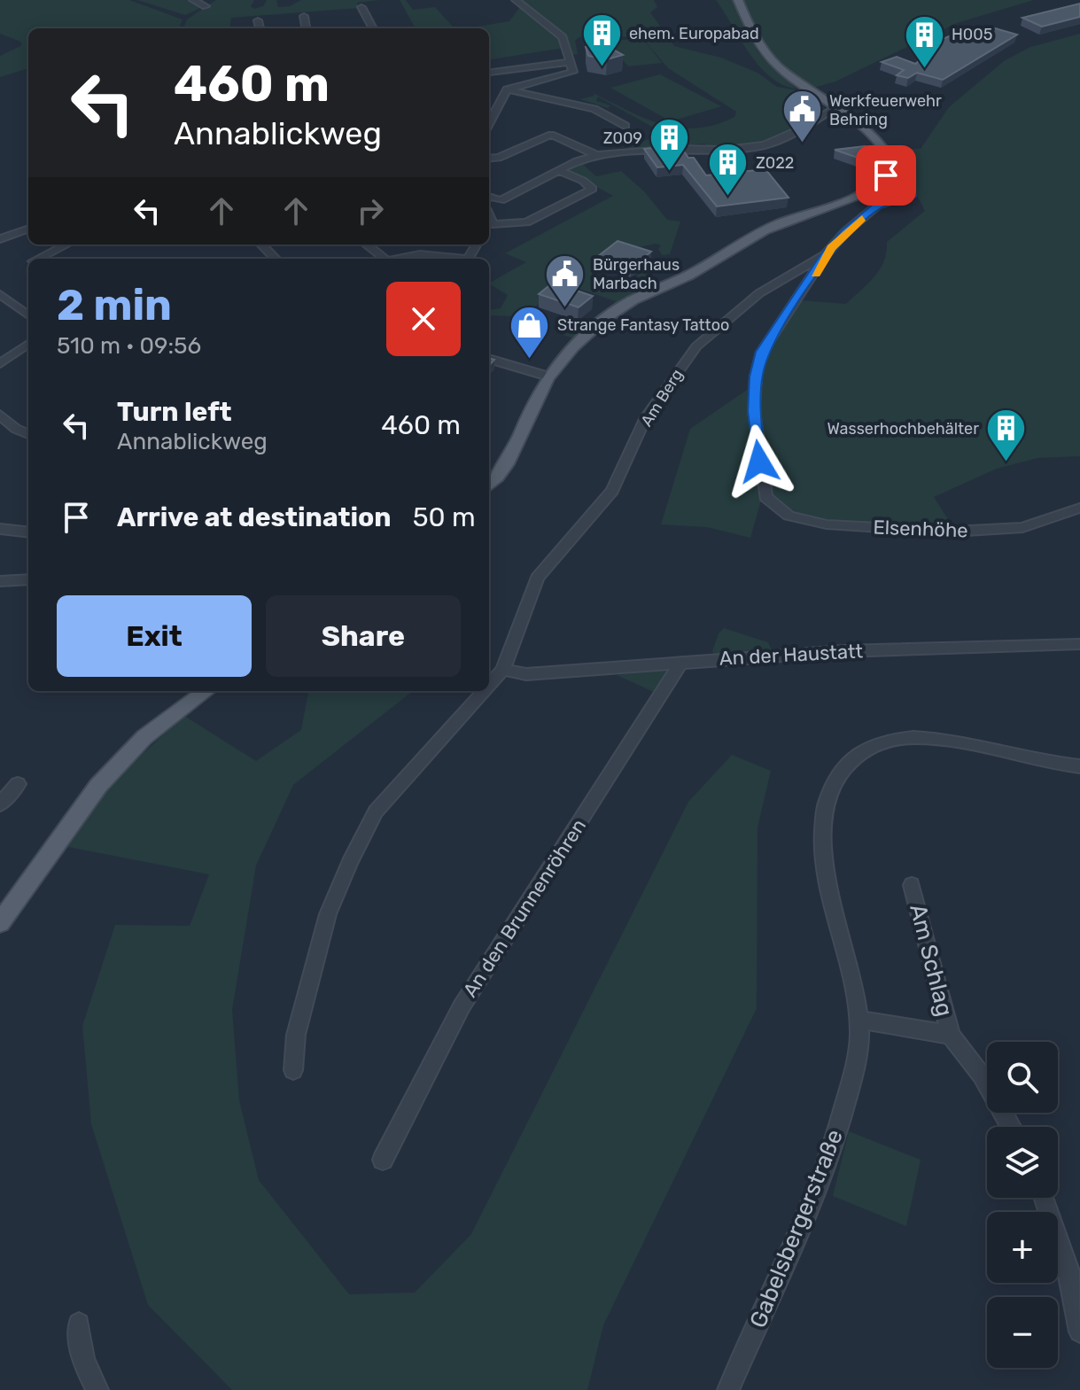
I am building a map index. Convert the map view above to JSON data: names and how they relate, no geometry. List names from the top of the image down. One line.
{"streets":{"street":["Am Berg","Elsenhöhe","An der Haustatt","An den Brunnenröhren","Am Schlag","Gabelsbergerstraße"]},"crossings":[["Am Berg","Elsenhöhe"],["Am Berg","An der Haustatt"],["An der Haustatt","An den Brunnenröhren"],["Am Schlag","Gabelsbergerstraße"]],"places":{"building":["ehem. Europabad","H005","Z009","Z022","Wasserhochbehälter"],"public building":["Werkfeuerwehr Behring","Bürgerhaus Marbach"],"shop":["Strange Fantasy Tattoo"]},"page":{"turn":["460 m","Annablickweg"],"heading":["2 min","510 m · 09:56"],"list":[{"name":"Turn left","note":"Annablickweg","value":"460 m"},{"name":"Arrive at destination","value":"50 m"}],"buttons":["Exit","Share"],"map_buttons":["+","−"]}}
